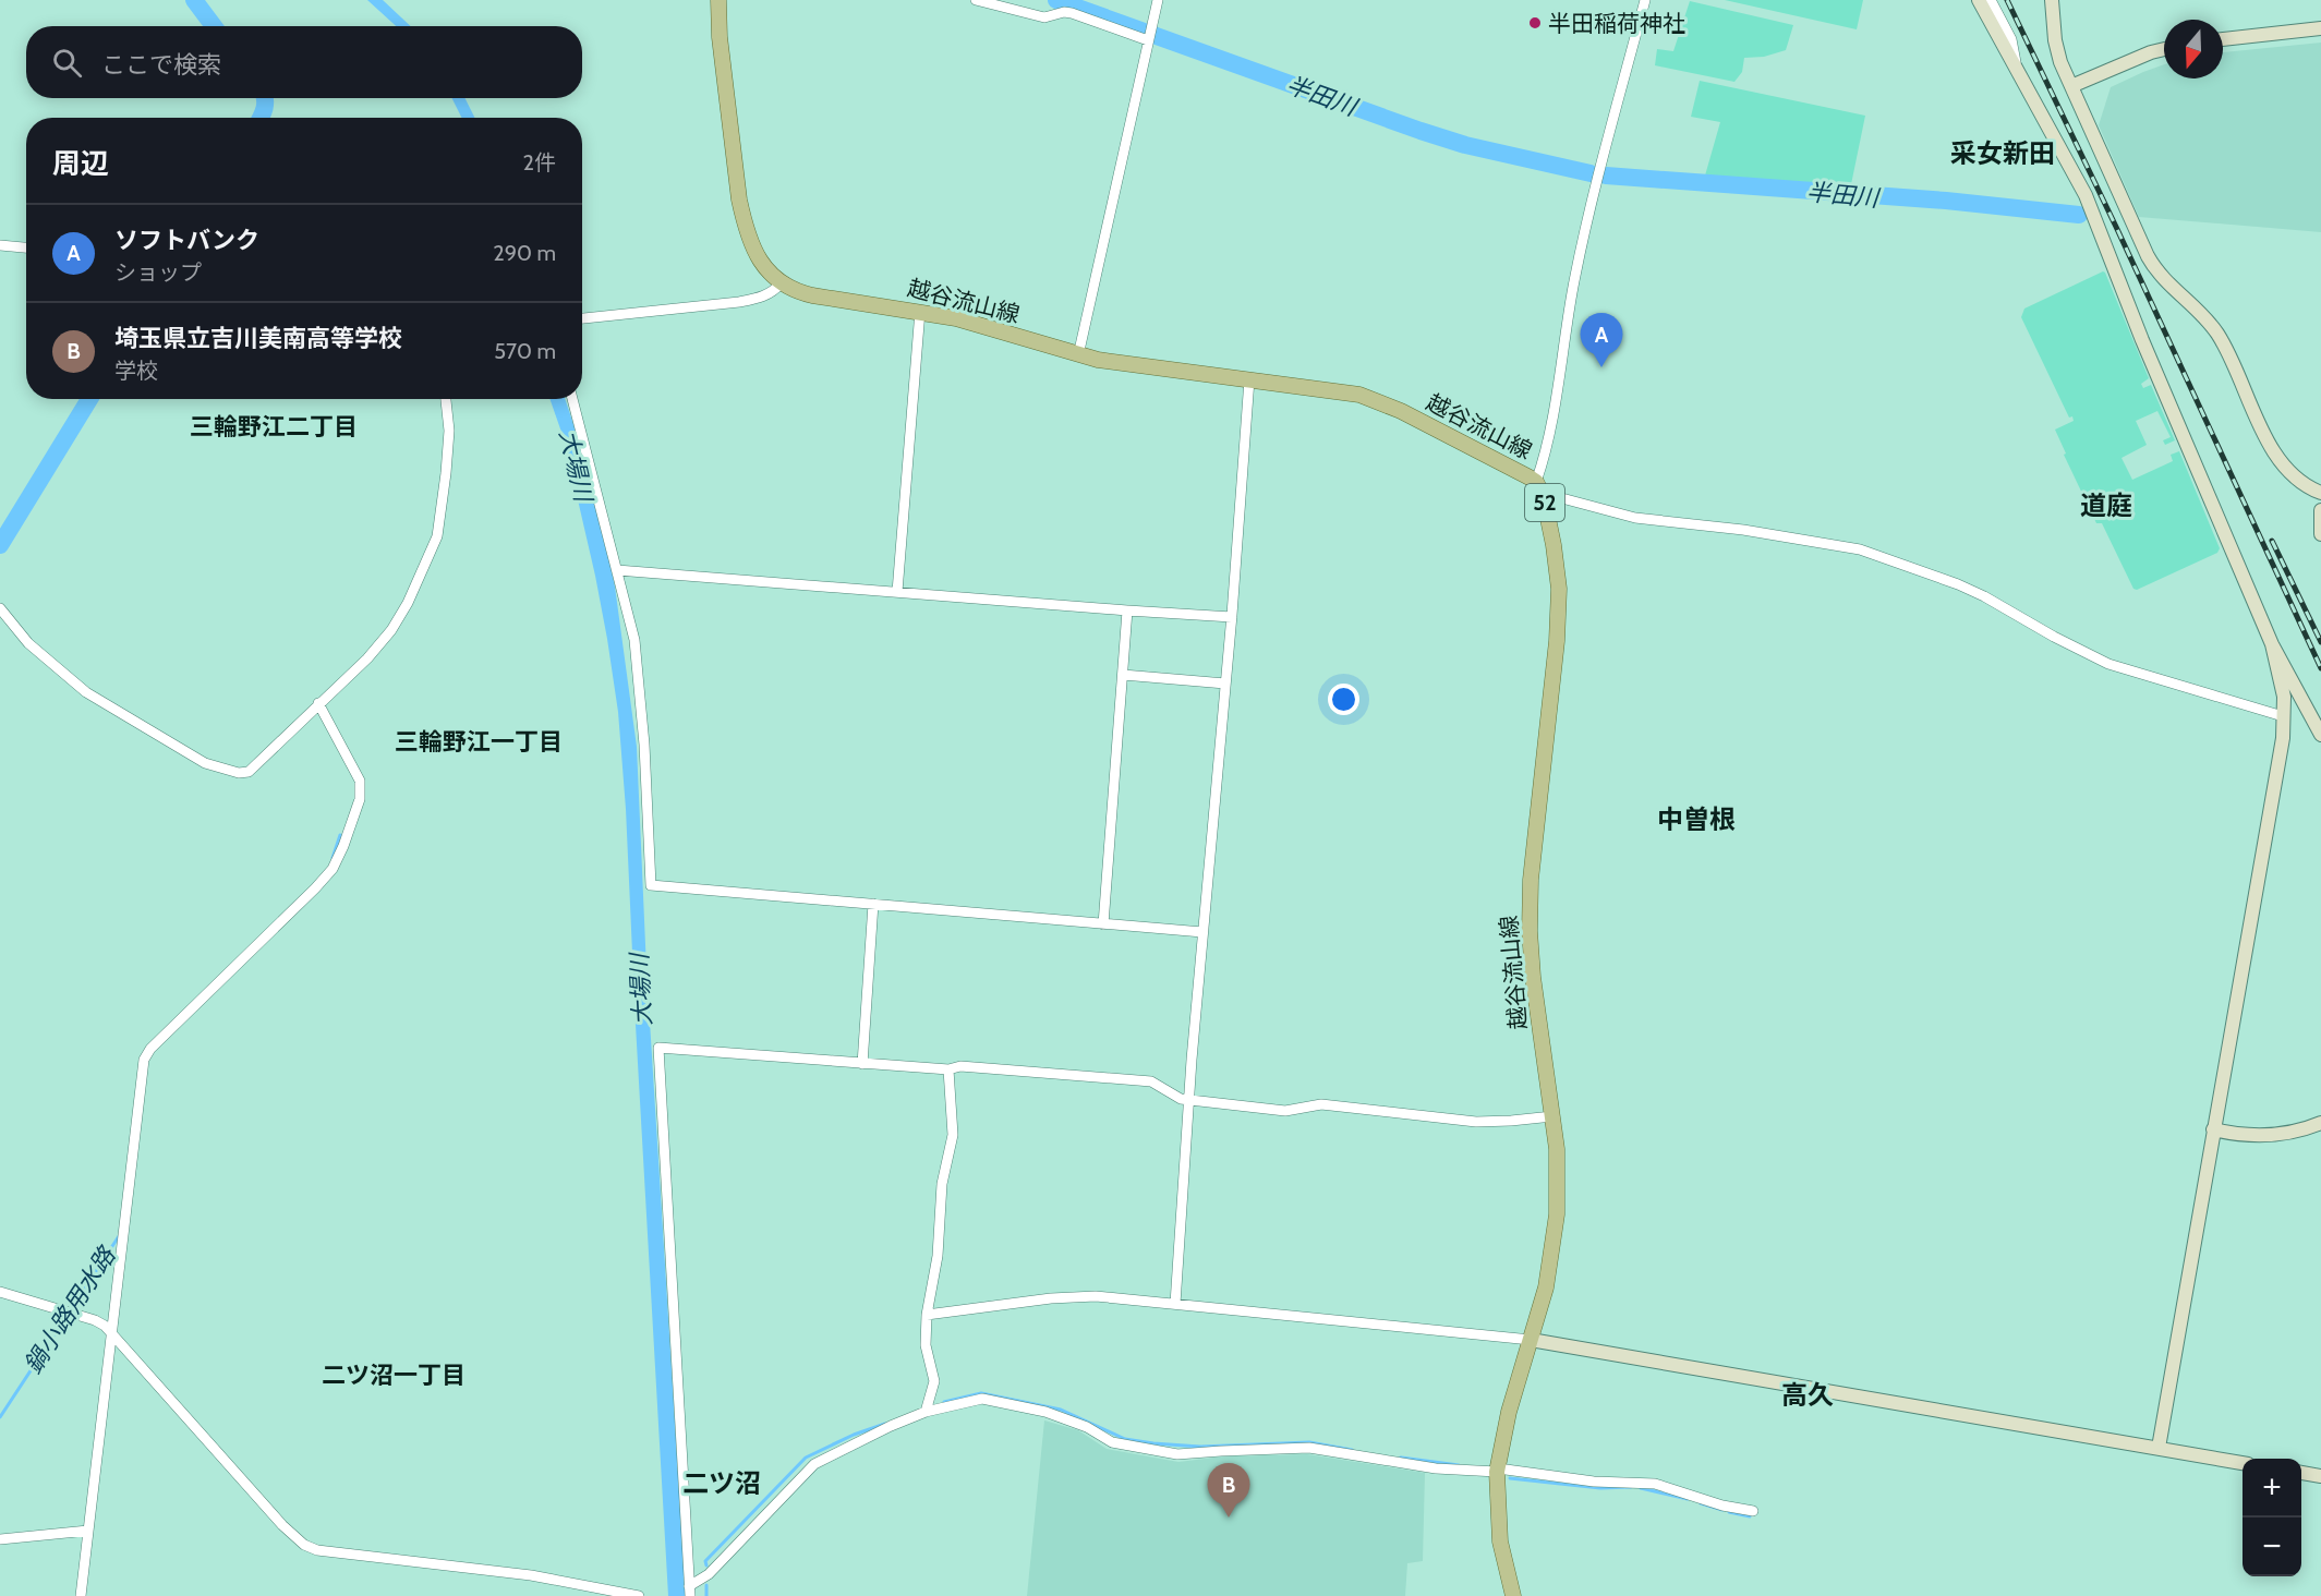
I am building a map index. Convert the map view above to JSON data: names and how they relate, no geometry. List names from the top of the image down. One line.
{"streets":{"main road":["越谷流山線","52"]},"districts":["采女新田","三輪野江二丁目","道庭","三輪野江一丁目","中曽根","二ツ沼一丁目","高久","二ツ沼"],"water":["半田川","大場川","鍋小路用水路"],"places":["半田稲荷神社"],"north":"bottom","page":{"search":"ここで検索","heading":["周辺","2件"],"list":[{"mark":"A","name":"ソフトバンク","note":"ショップ","value":"290 m"},{"mark":"B","name":"埼玉県立吉川美南高等学校","note":"学校","value":"570 m"}],"pins":["A","B"],"map_buttons":["+","−"]}}
